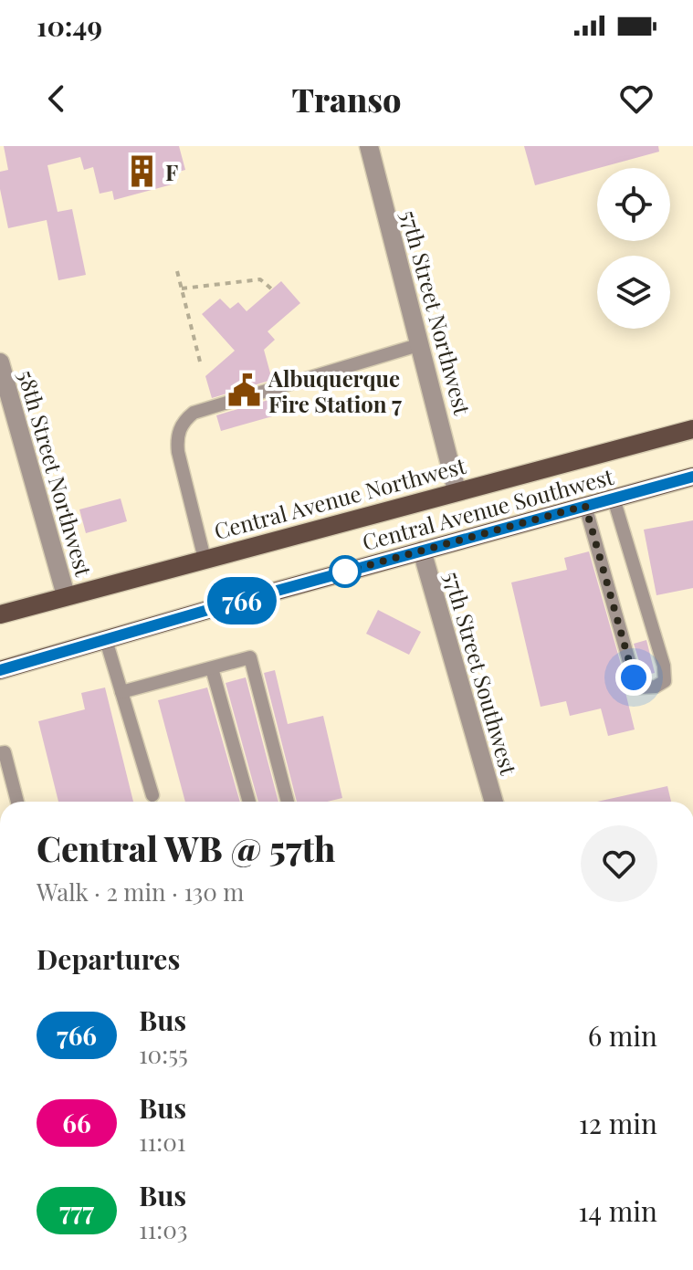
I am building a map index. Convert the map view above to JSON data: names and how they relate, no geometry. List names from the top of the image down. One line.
{"streets":{"main road":["Central Avenue Northwest","Central Avenue Southwest"],"street":["57th Street Northwest","58th Street Northwest","57th Street Southwest"]},"crossings":[["57th Street Northwest","Central Avenue Northwest"],["58th Street Northwest","Central Avenue Northwest"],["Central Avenue Southwest","57th Street Southwest"]],"places":{"building":["F"],"public building":["Albuquerque Fire Station 7"]},"lines":["bus line 766"],"page":{"status":"10:49","header":"Transo","on_map":"766","heading":[["Central WB @ 57th","Walk · 2 min · 130 m"],"Departures"],"list":[{"mark":"766","name":"Bus","note":"10:55","value":"6 min"},{"mark":"66","name":"Bus","note":"11:01","value":"12 min"},{"mark":"777","name":"Bus","note":"11:03","value":"14 min"}]}}
